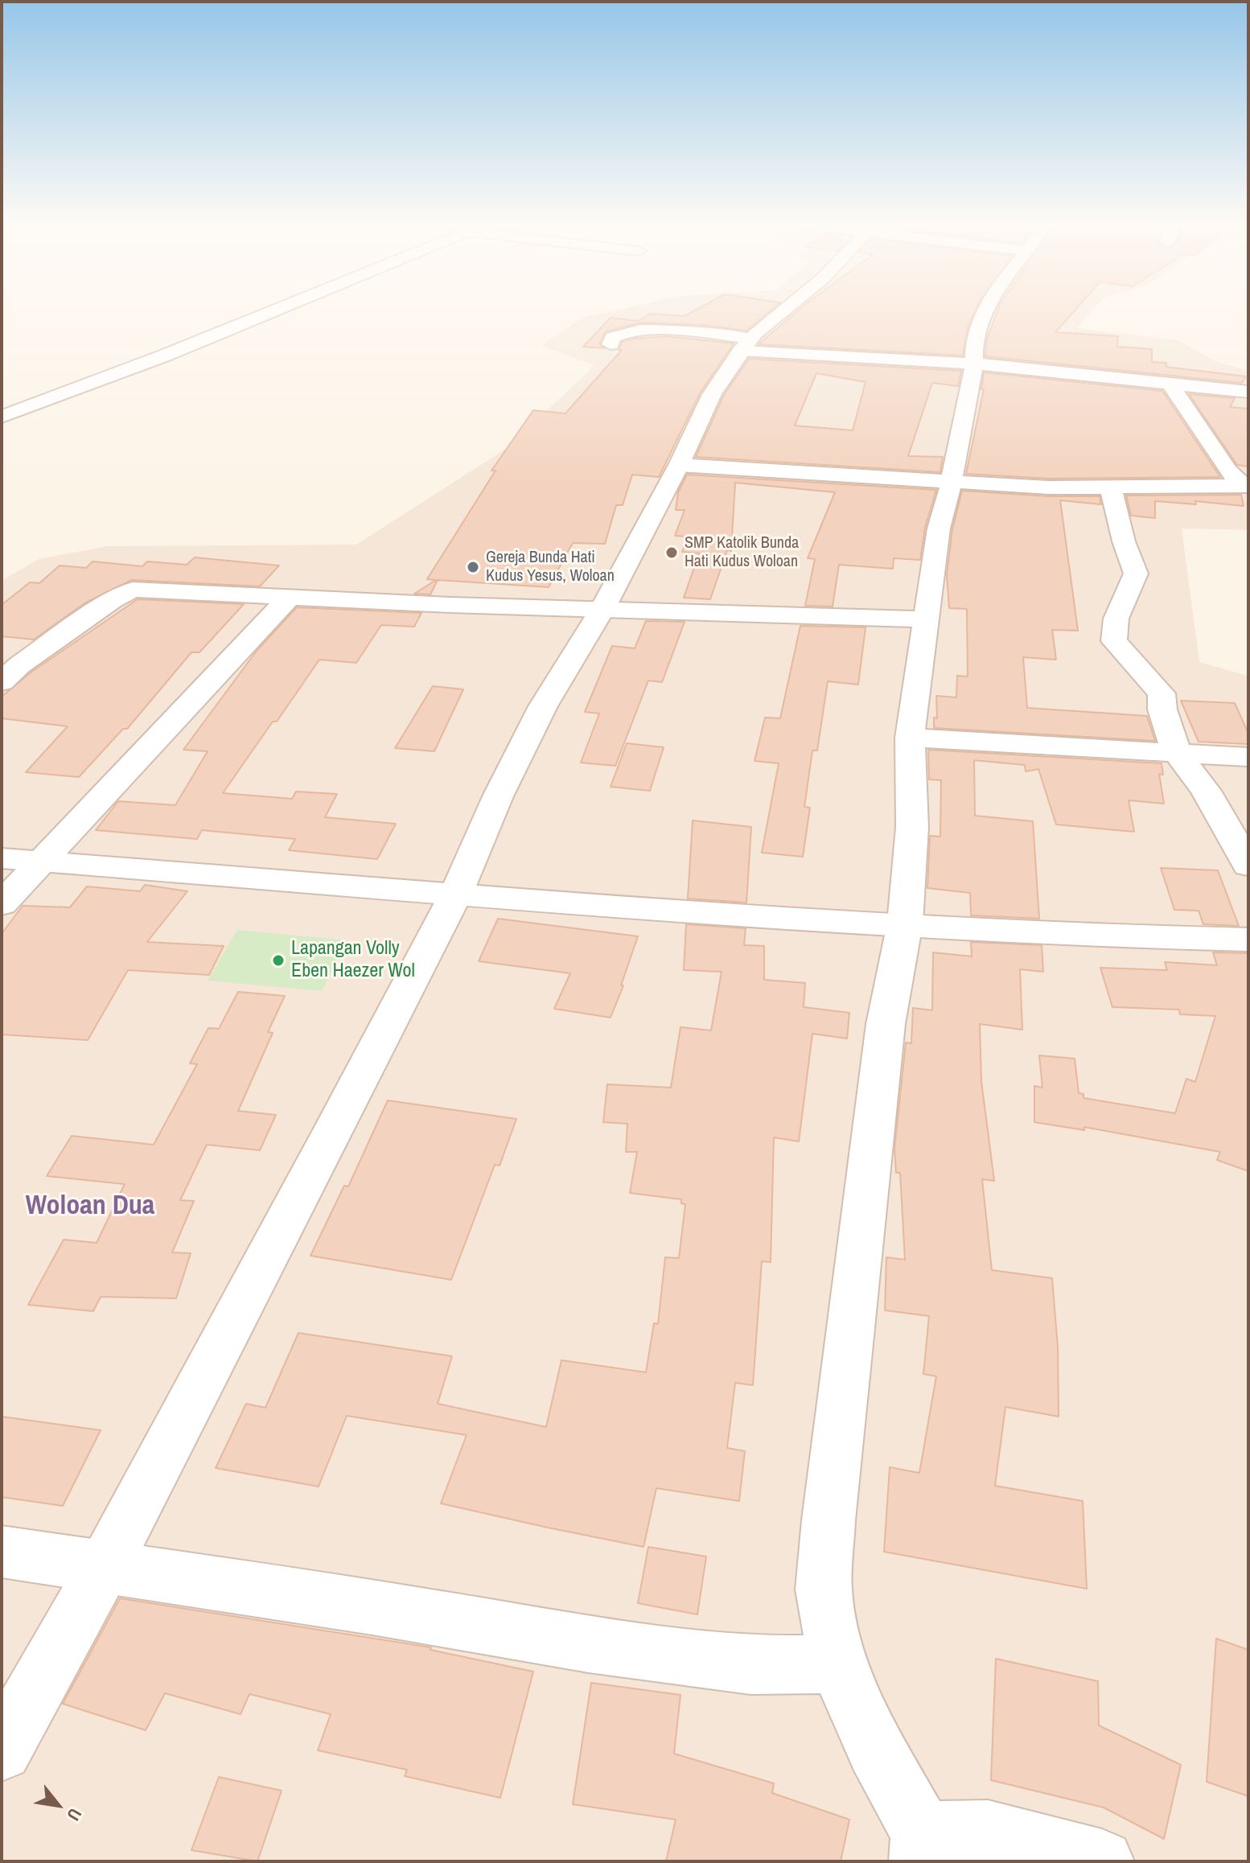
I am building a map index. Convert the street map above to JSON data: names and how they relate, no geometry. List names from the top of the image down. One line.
{"districts":["Woloan Dua"],"places":["SMP Katolik Bunda Hati Kudus Woloan","Gereja Bunda Hati Kudus Yesus, Woloan","Lapangan Volly Eben Haezer Wol"],"north":"bottom right"}
